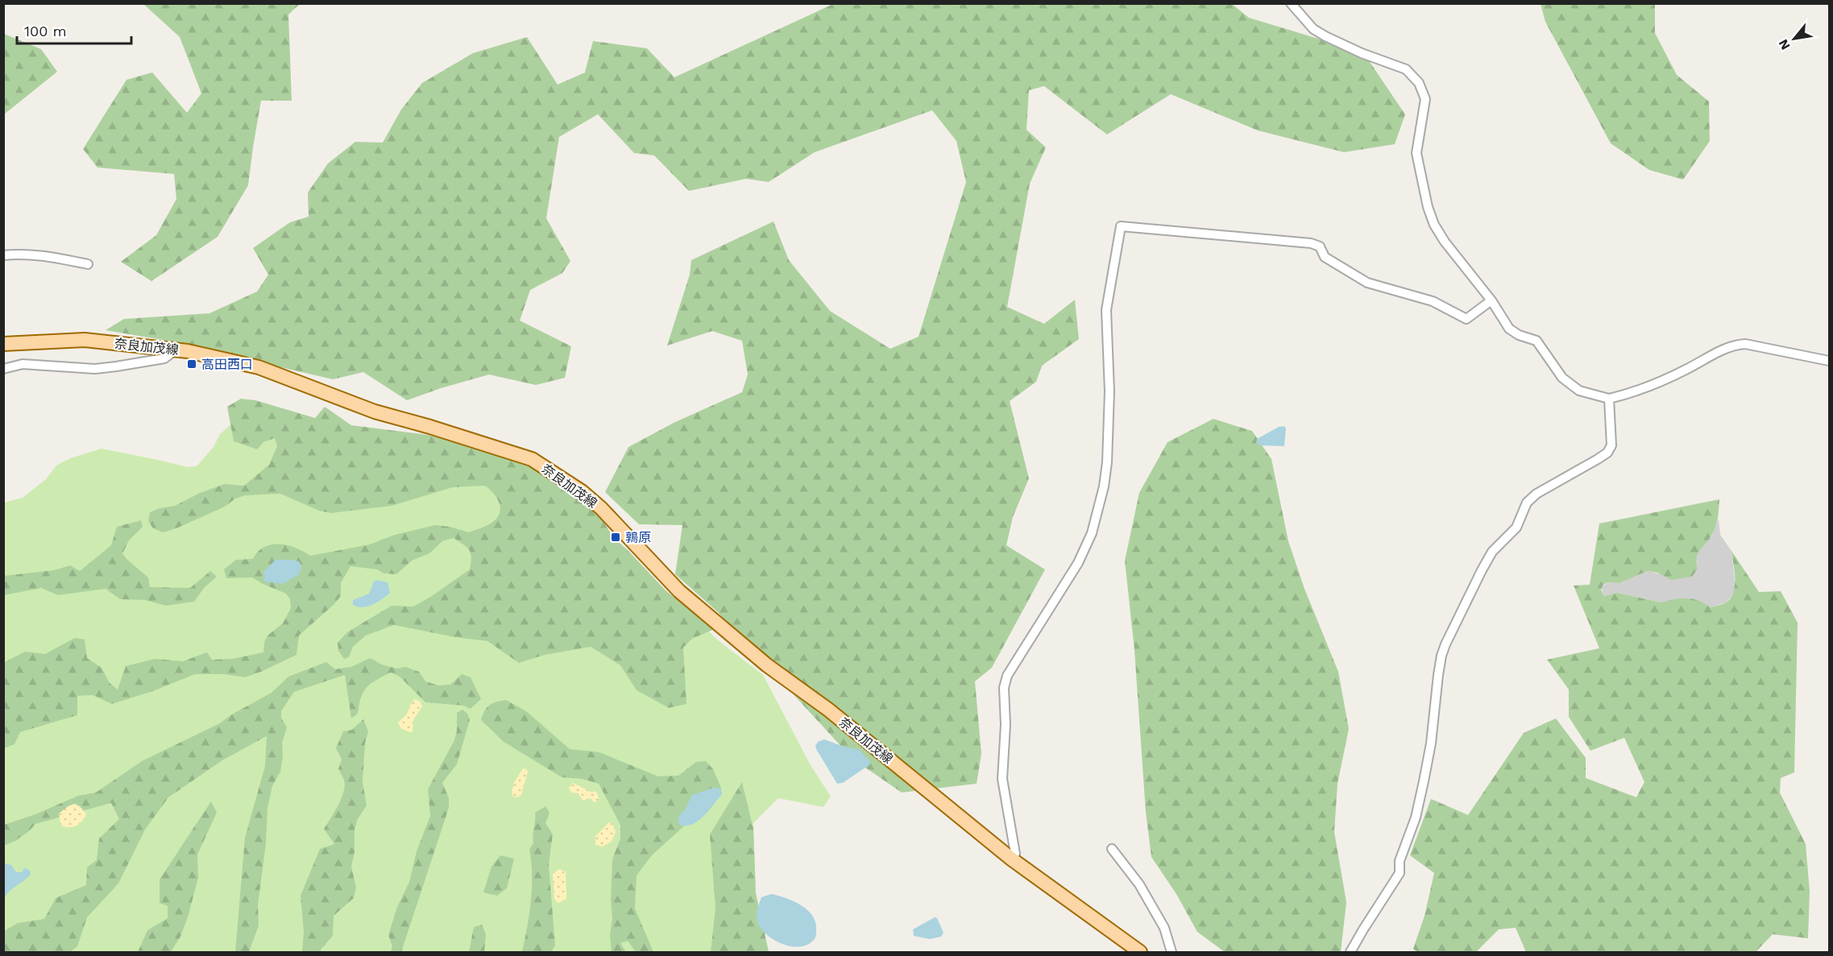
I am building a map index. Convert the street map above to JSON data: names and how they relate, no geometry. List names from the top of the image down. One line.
{"streets":{"main road":["奈良加茂線"]},"places":{"transit":["高田西口","鶉原"]},"scale_bar":"100 m","north":"bottom left"}
